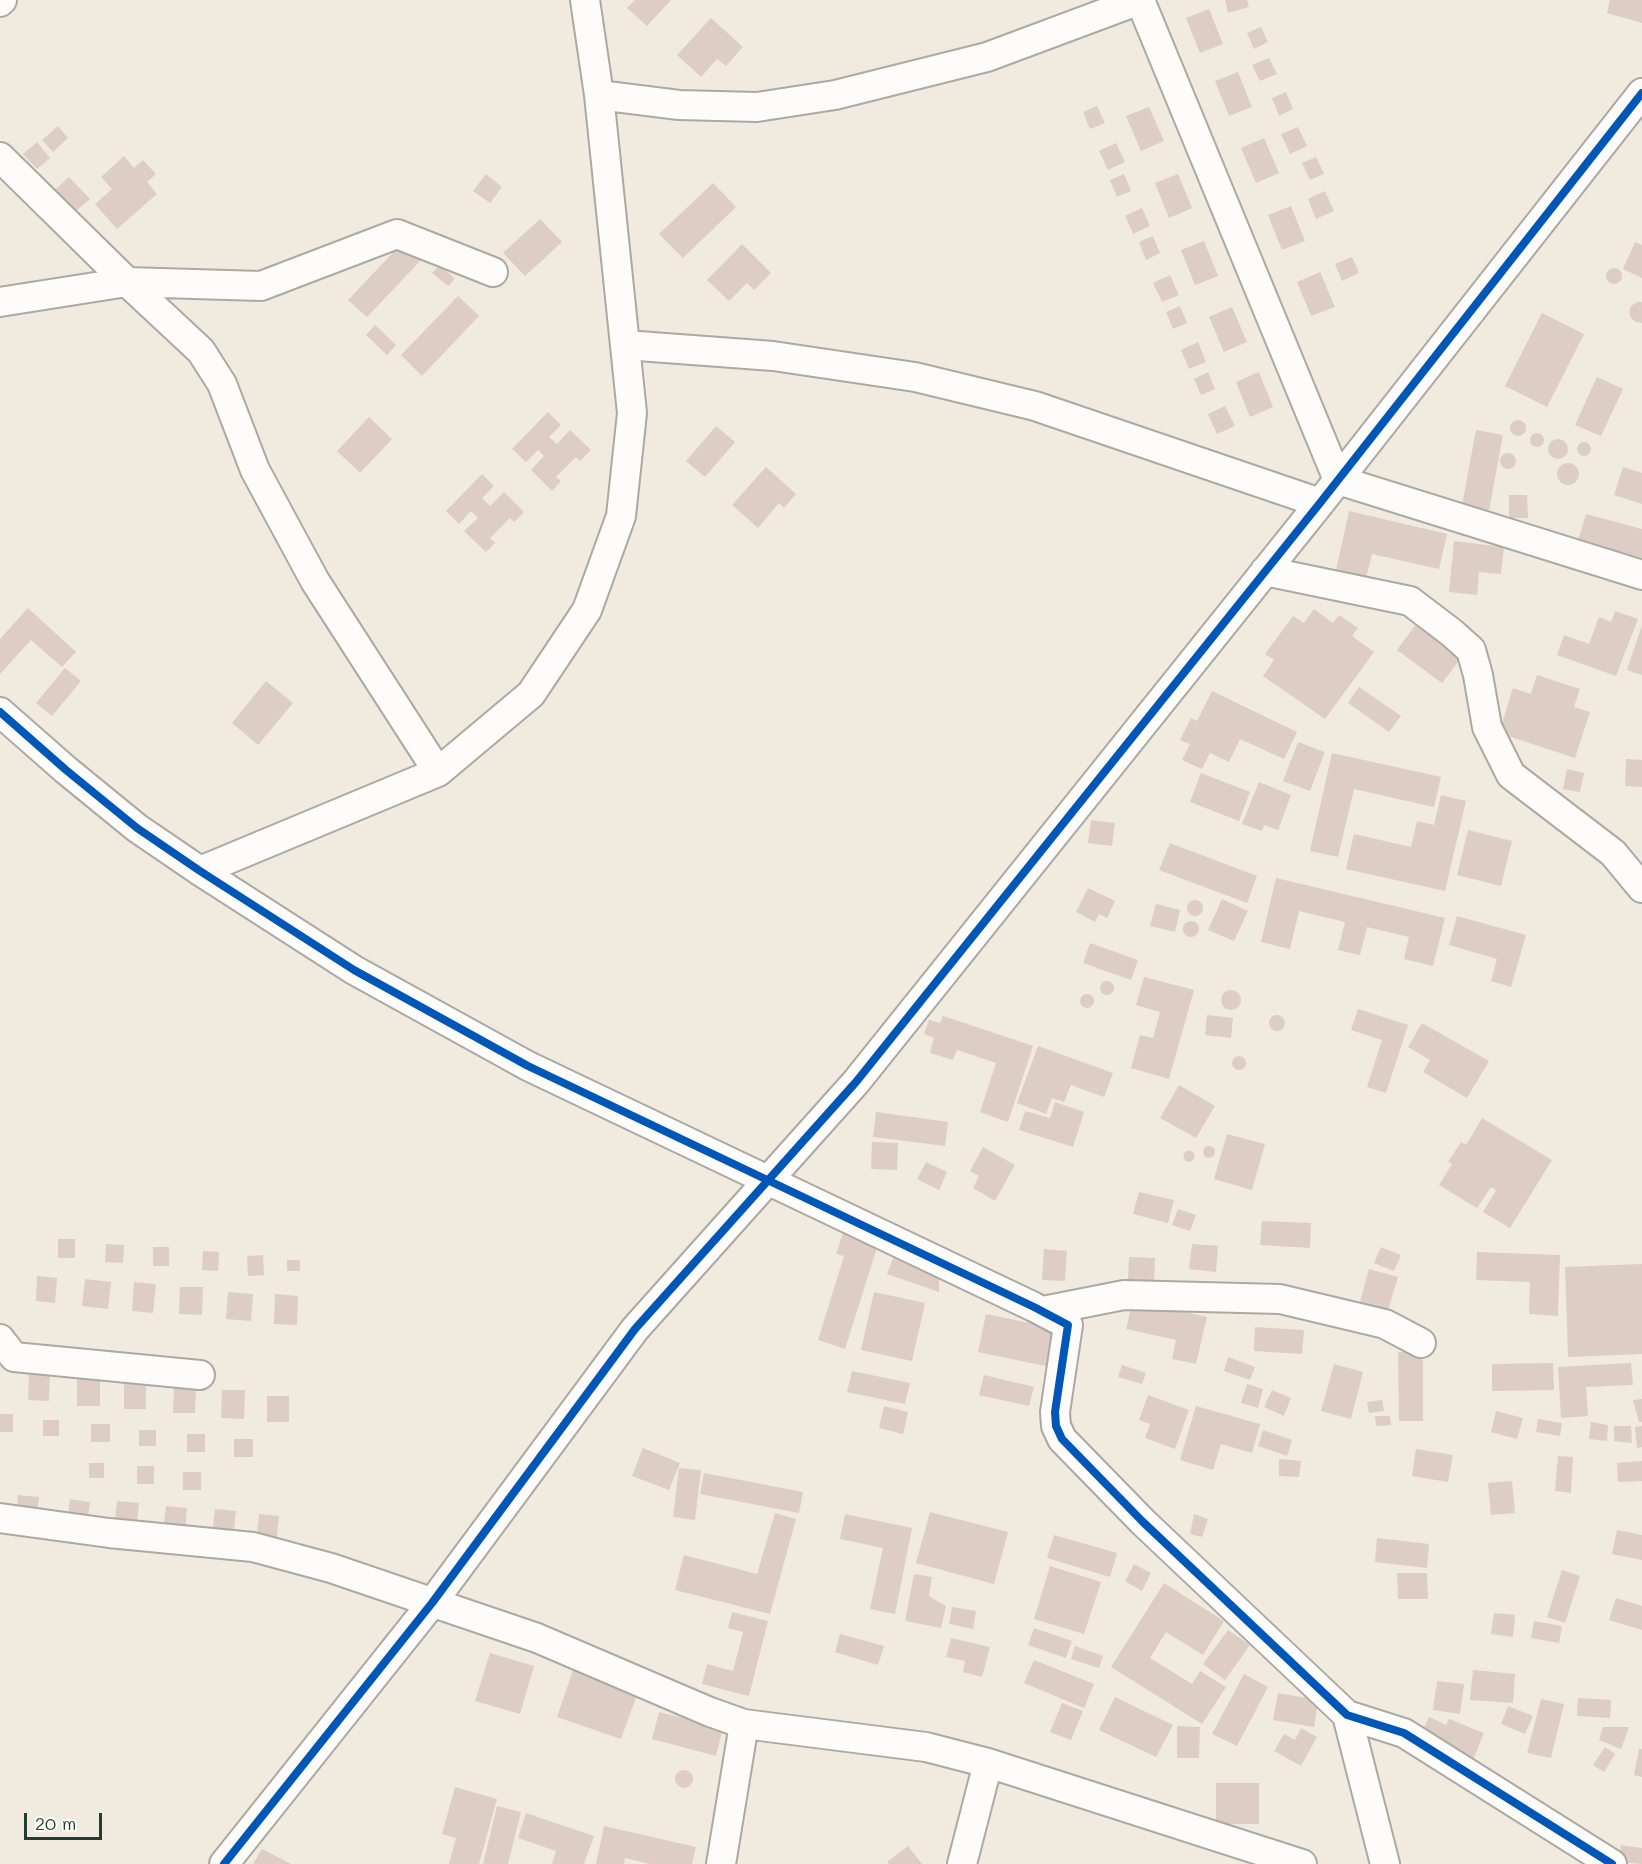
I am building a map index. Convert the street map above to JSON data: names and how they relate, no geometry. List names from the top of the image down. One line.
{"scale_bar":"20 m"}
